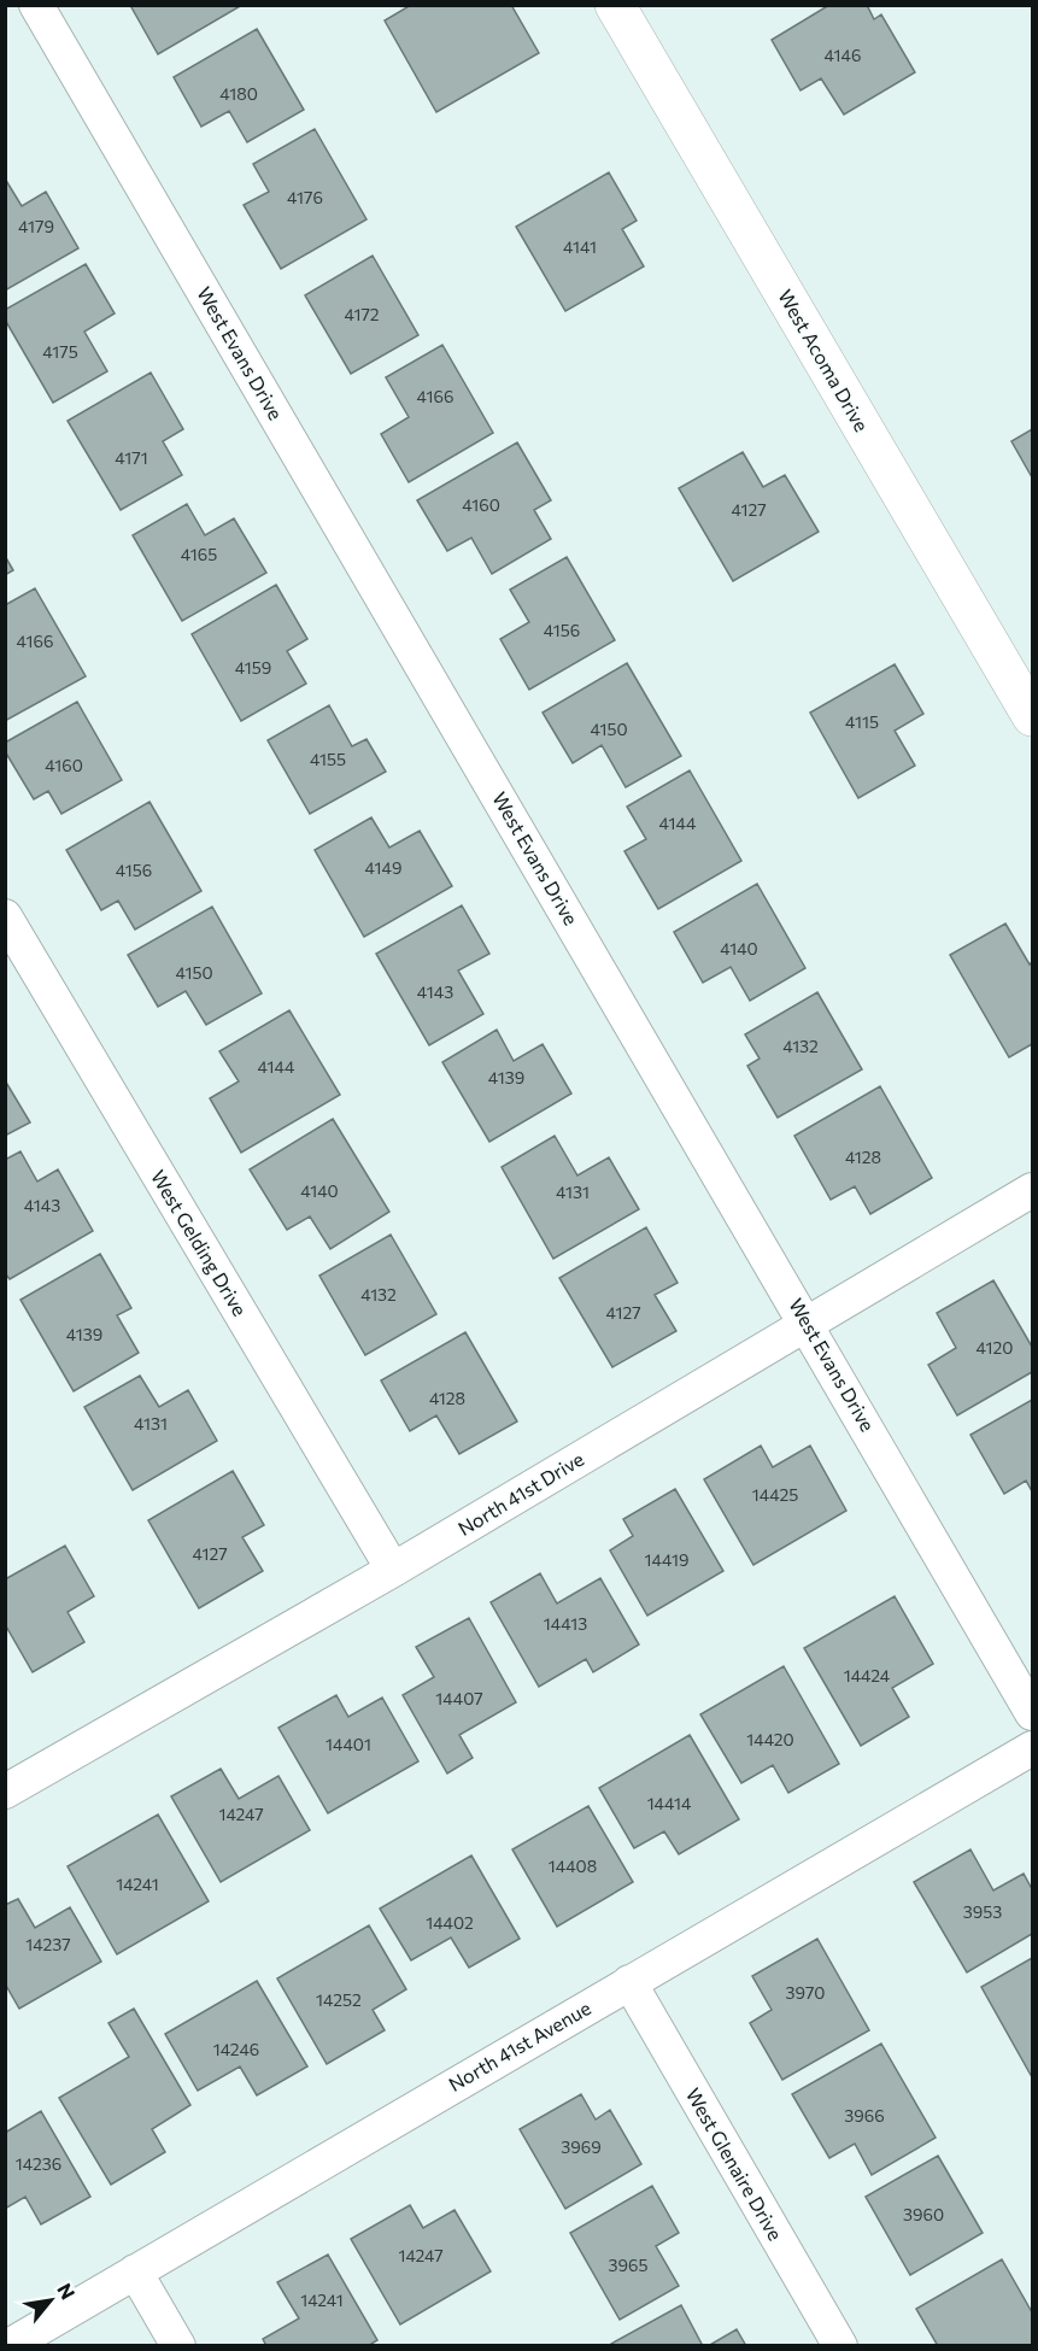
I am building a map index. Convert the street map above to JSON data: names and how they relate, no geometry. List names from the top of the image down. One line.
{"streets":{"street":["West Evans Drive","West Acoma Drive","West Gelding Drive","North 41st Drive","North 41st Avenue","West Glenaire Drive"]},"crossings":[["West Evans Drive","North 41st Drive"],["West Gelding Drive","North 41st Drive"],["North 41st Avenue","West Glenaire Drive"]],"house_numbers":["4146","4180","4176","4179","4141","4172","4175","4166","4171","4160","4127","4165","4156","4166","4159","4115","4150","4155","4160","4144","4149","4156","4140","4150","4143","4132","4144","4139","4128","4140","4131","4143","4132","4127","4139","4120","4128","4131","14425","4127","14419","14413","14424","14407","14420","14401","14414","14247","14408","14241","3953","14402","14237","3970","14252","14246","3966","3969","14236","3960","14247","3965","14241"],"north":"top right"}
